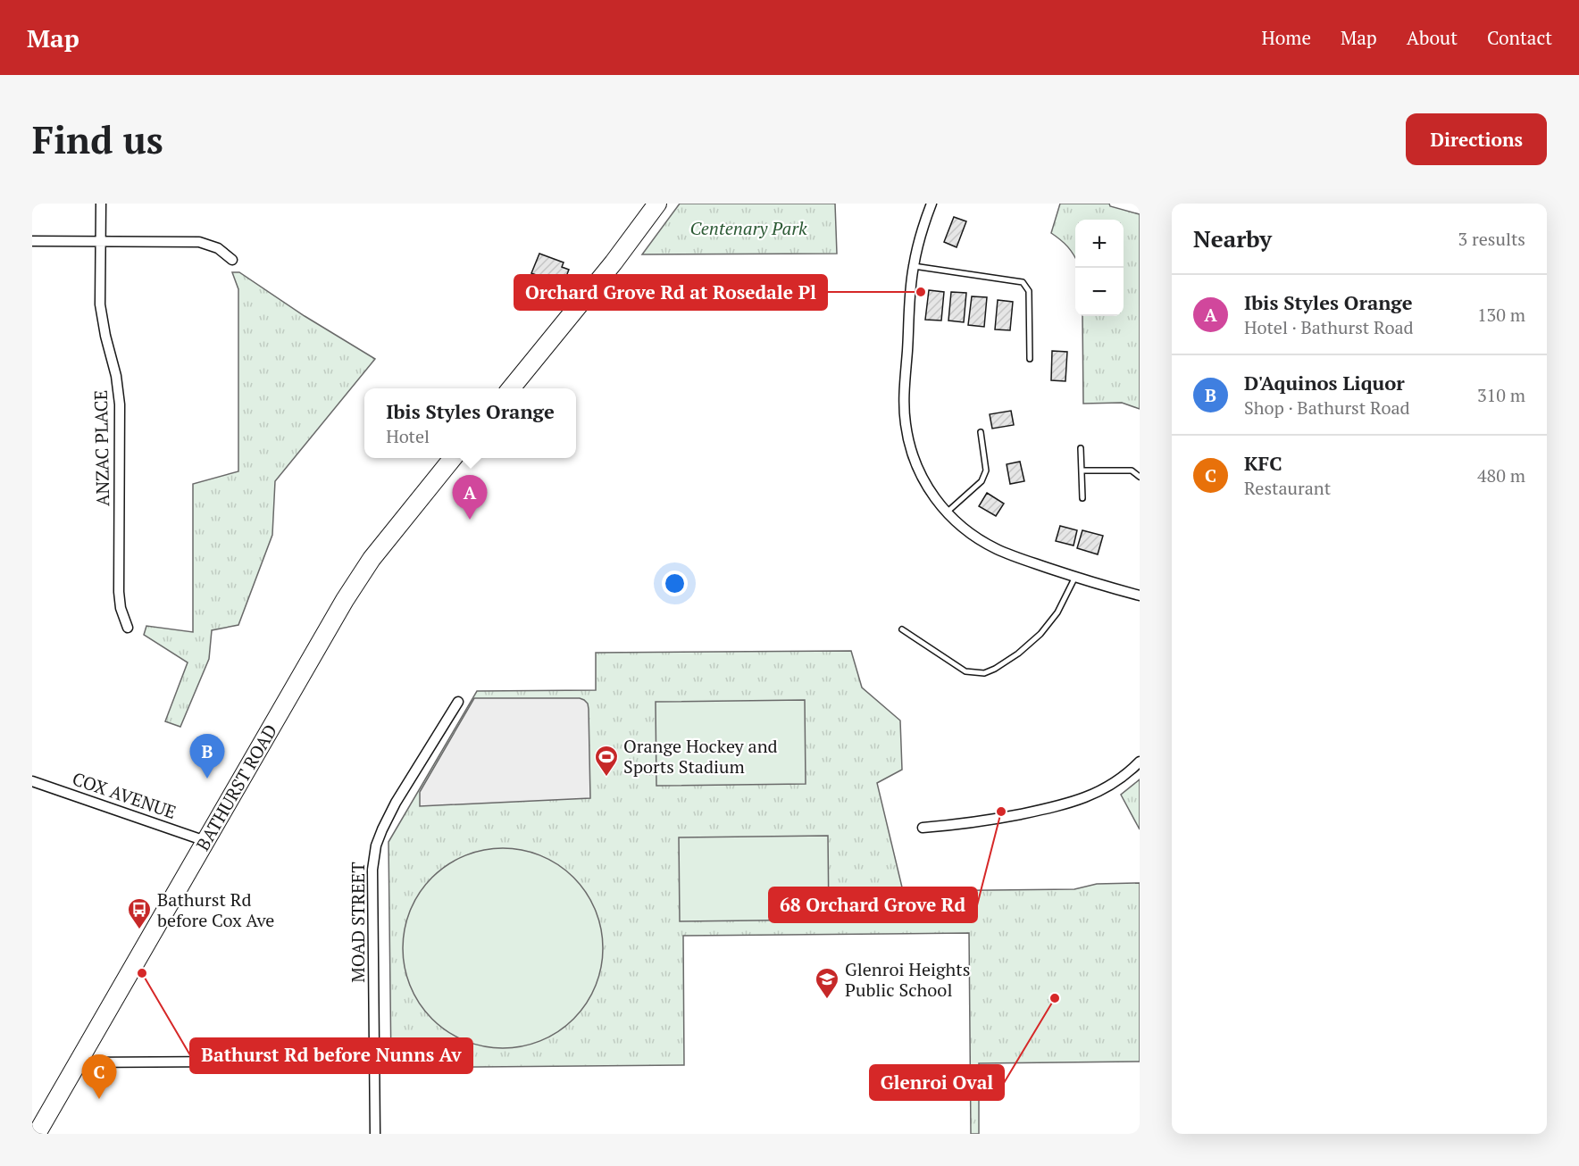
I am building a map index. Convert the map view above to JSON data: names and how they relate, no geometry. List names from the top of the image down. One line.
{"streets":{"highway":["BATHURST ROAD"],"street":["ANZAC PLACE","COX AVENUE","MOAD STREET"]},"crossings":[["BATHURST ROAD","COX AVENUE"]],"parks":["Centenary Park"],"places":{"other":["Orchard Grove Rd at Rosedale Pl","68 Orchard Grove Rd","Bathurst Rd before Nunns Av","Glenroi Oval"],"sports":["Orange Hockey and Sports Stadium"],"bus stop":["Bathurst Rd before Cox Ave"],"school or university":["Glenroi Heights Public School"]},"page":{"header":"Map","nav":["Home","Map","About","Contact"],"buttons":"Directions","title":"Find us","heading":["Nearby","3 results"],"map_buttons":["+","−"],"list":[{"mark":"A","name":"Ibis Styles Orange","note":"Hotel · Bathurst Road","value":"130 m"},{"mark":"B","name":"D'Aquinos Liquor","note":"Shop · Bathurst Road","value":"310 m"},{"mark":"C","name":"KFC","note":"Restaurant","value":"480 m"}],"popup":["Ibis Styles Orange","Hotel"],"pins":["A","B","C"]}}
